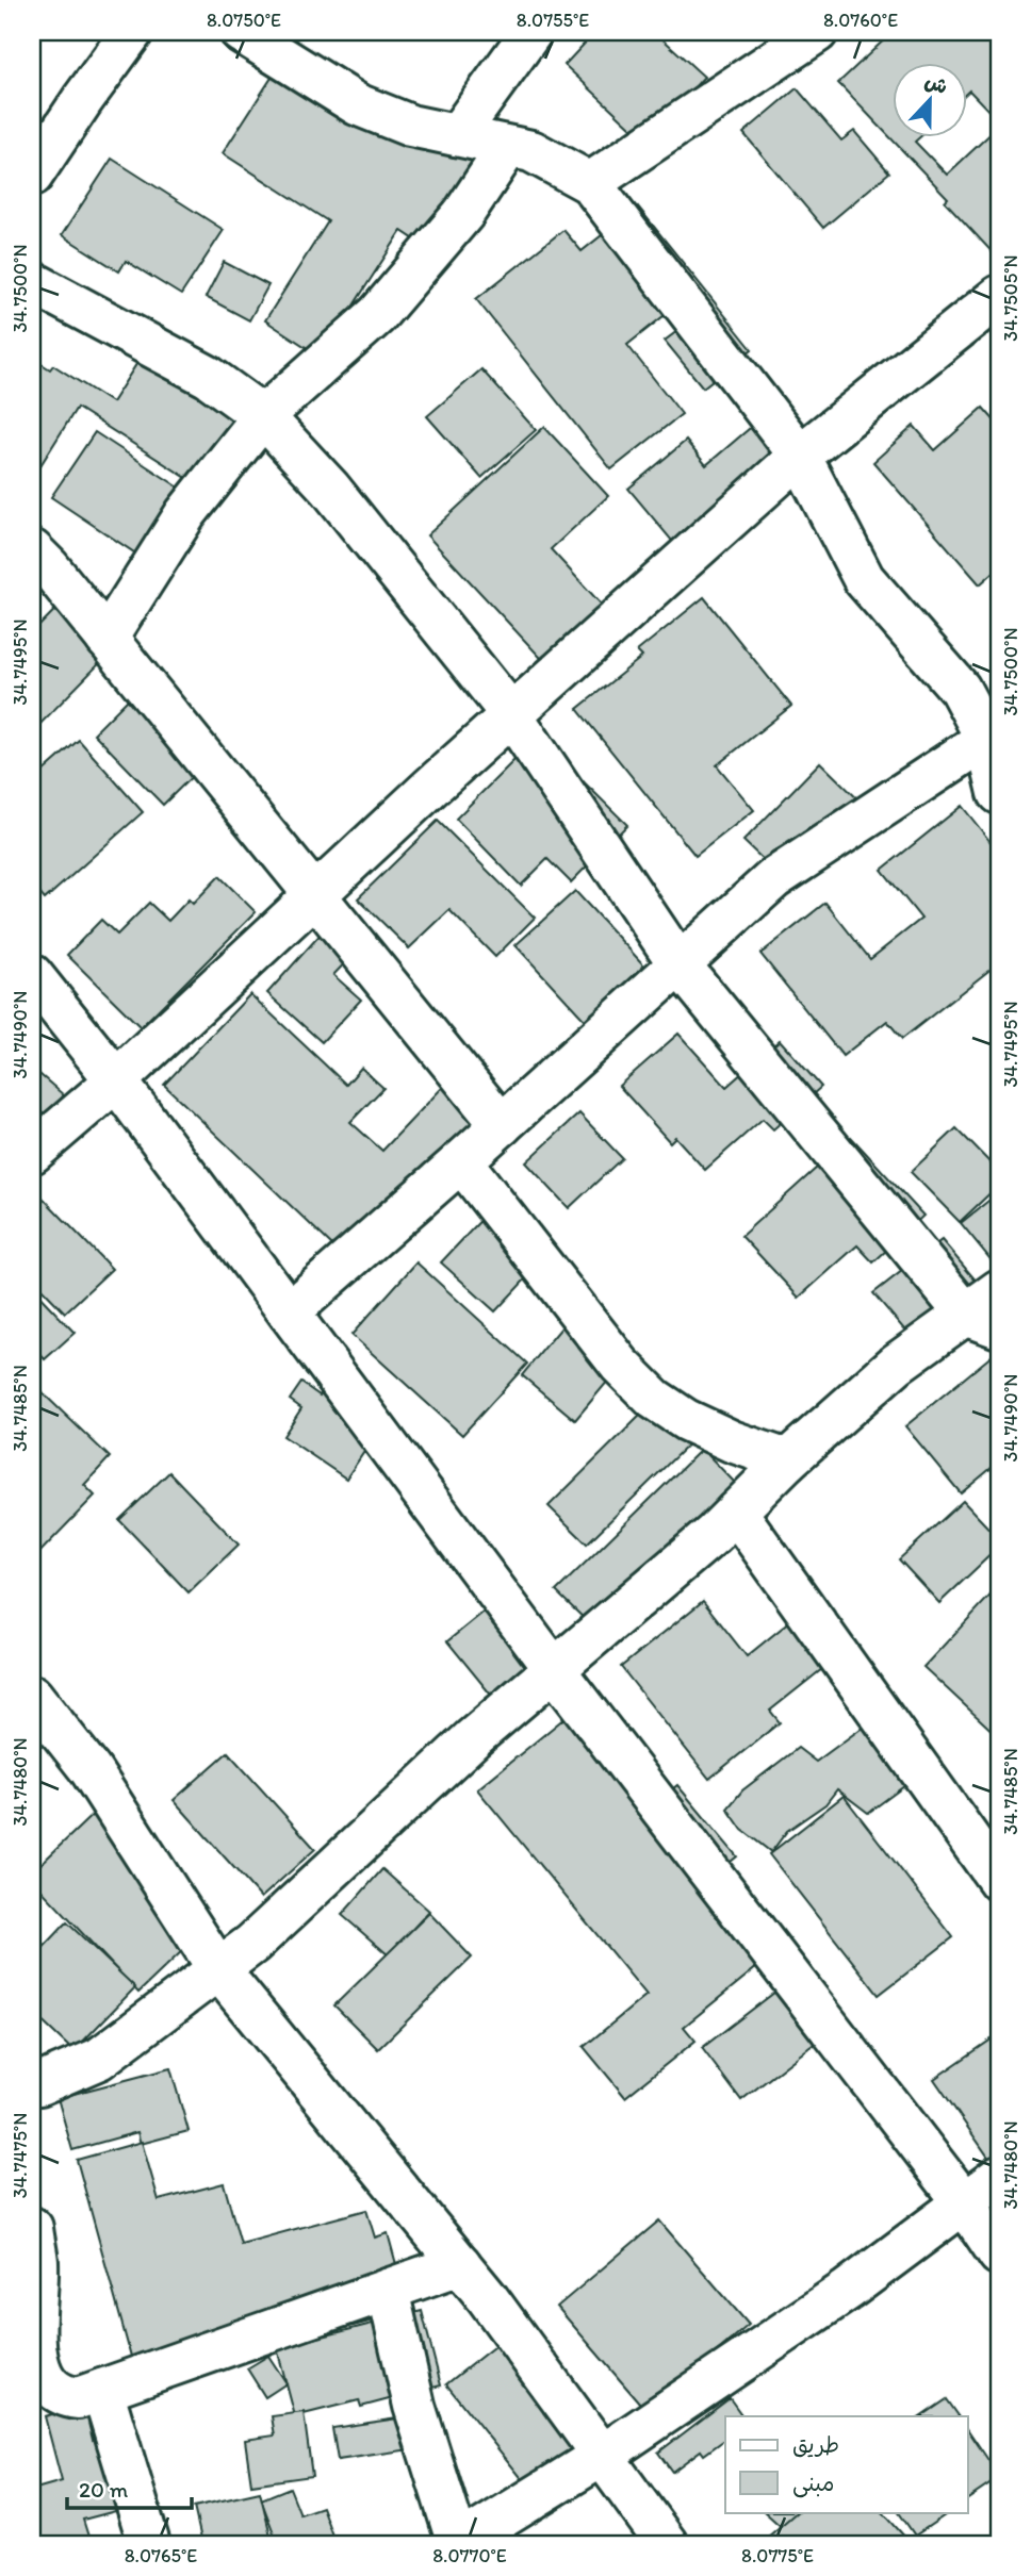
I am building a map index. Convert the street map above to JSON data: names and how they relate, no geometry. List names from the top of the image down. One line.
{"legend":["طريق","مبنى"],"scale_bar":"20 m","north":"top","coordinates":["8.0750°E","8.0755°E","8.0760°E","34.7500°N","34.7505°N","34.7495°N","34.7490°N","34.7485°N","34.7480°N","34.7475°N","8.0765°E","8.0770°E","8.0775°E"]}
